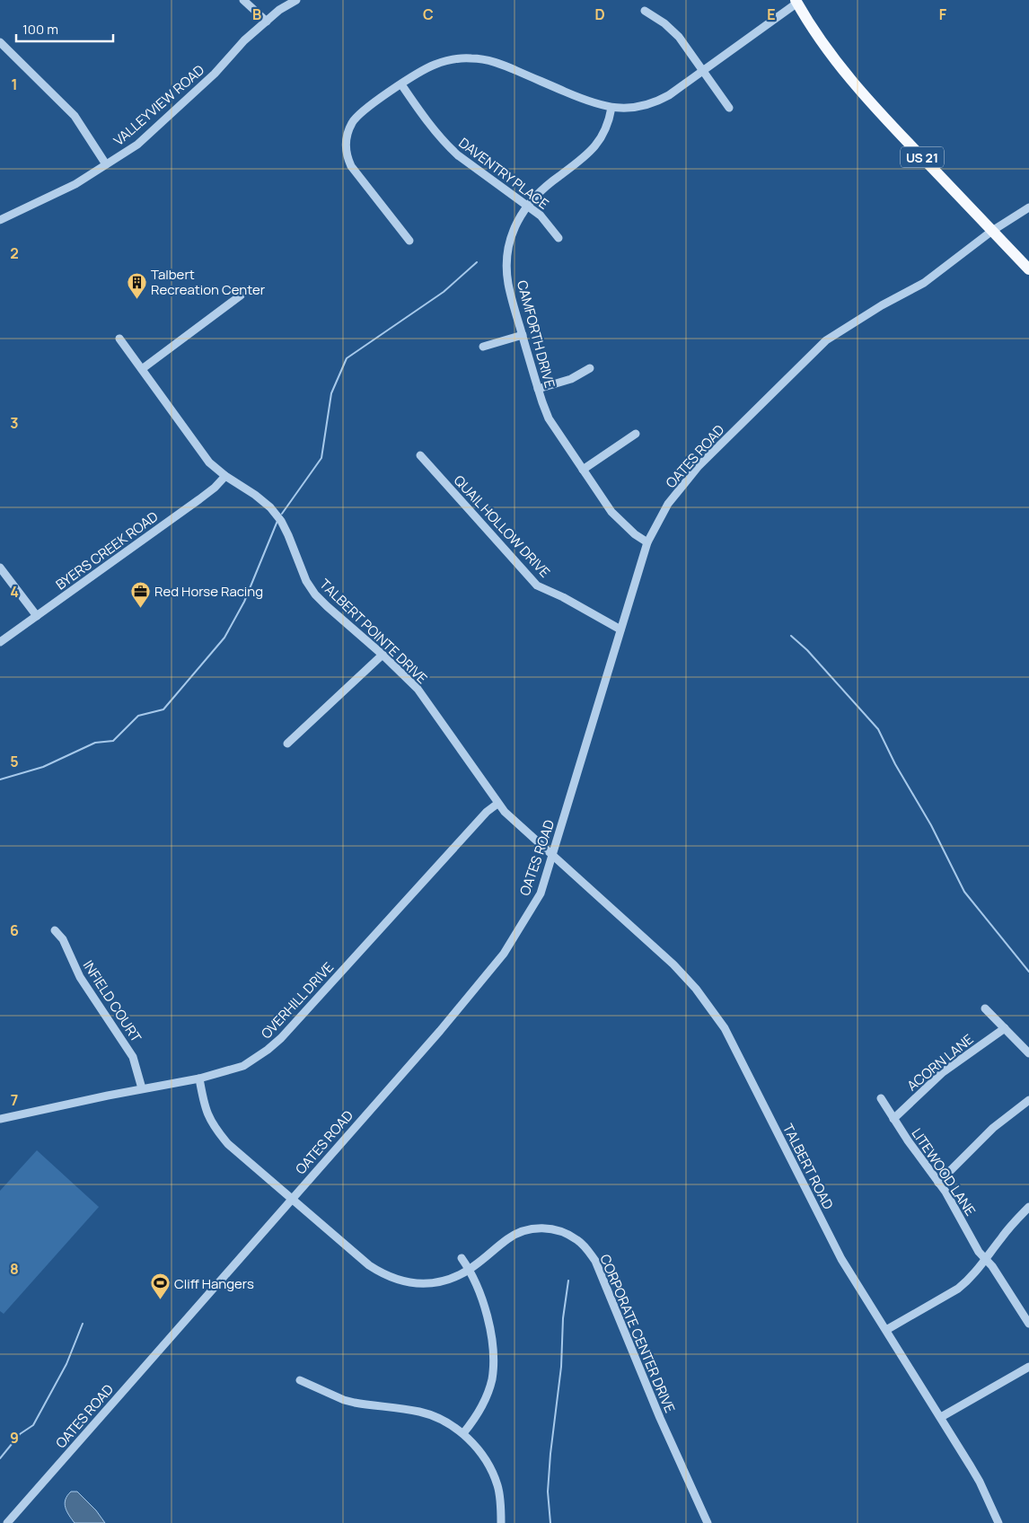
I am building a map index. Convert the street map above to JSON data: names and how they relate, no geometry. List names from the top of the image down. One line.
{"streets":{"main road":["US 21"],"street":["VALLEYVIEW ROAD","DAVENTRY PLACE","CAMFORTH DRIVE","OATES ROAD","QUAIL HOLLOW DRIVE","BYERS CREEK ROAD","TALBERT POINTE DRIVE","OVERHILL DRIVE","INFIELD COURT","ACORN LANE","TALBERT ROAD","LITEWOOD LANE","CORPORATE CENTER DRIVE"]},"crossings":[["US 21","OATES ROAD"],["DAVENTRY PLACE","CAMFORTH DRIVE"],["CAMFORTH DRIVE","OATES ROAD"],["OATES ROAD","QUAIL HOLLOW DRIVE"],["OATES ROAD","TALBERT POINTE DRIVE"],["OATES ROAD","TALBERT ROAD"],["OATES ROAD","CORPORATE CENTER DRIVE"],["BYERS CREEK ROAD","TALBERT POINTE DRIVE"],["TALBERT POINTE DRIVE","OVERHILL DRIVE"],["TALBERT POINTE DRIVE","TALBERT ROAD"],["OVERHILL DRIVE","INFIELD COURT"],["OVERHILL DRIVE","CORPORATE CENTER DRIVE"],["ACORN LANE","LITEWOOD LANE"]],"places":{"building":["Talbert Recreation Center"],"office":["Red Horse Racing"],"sports":["Cliff Hangers"]},"scale_bar":"100 m","grid":{"columns":["B","C","D","E","F"],"rows":["1","2","3","4","5","6","7","8","9"]}}
